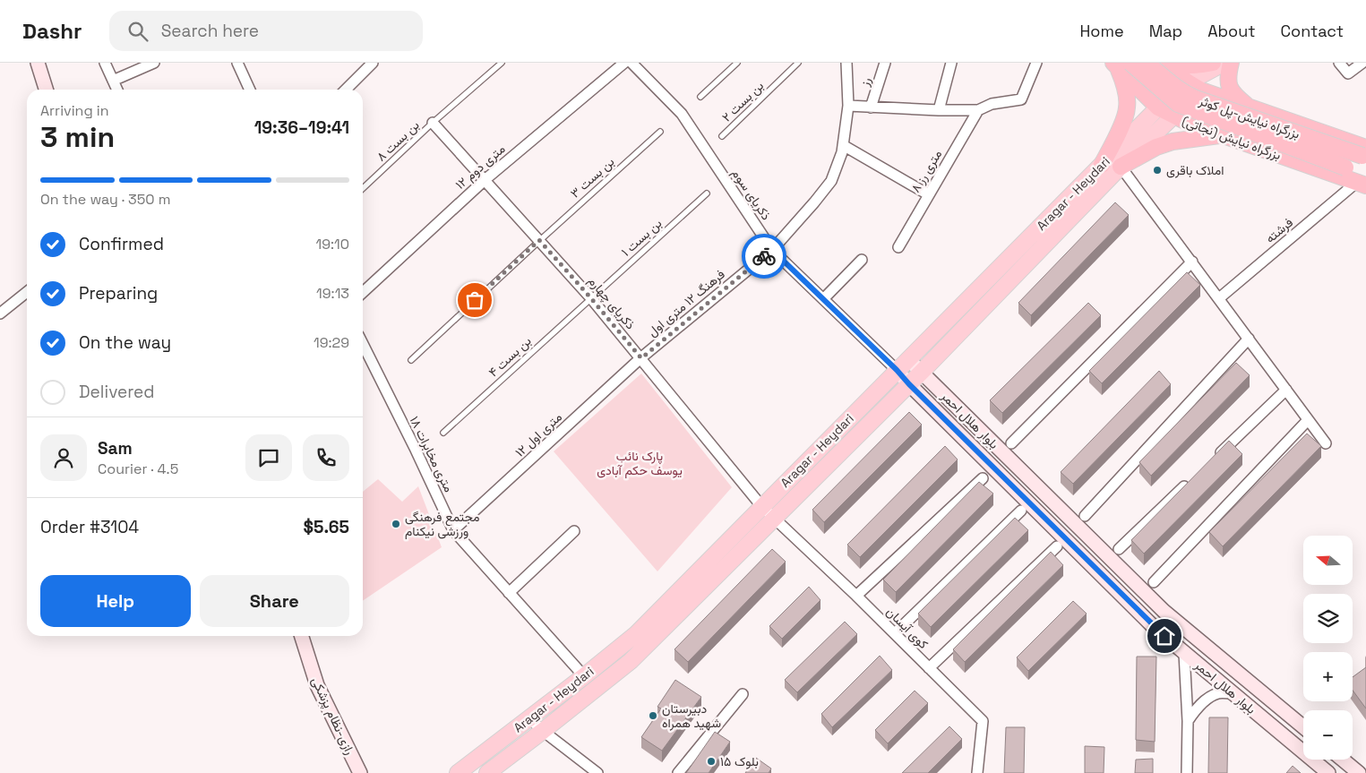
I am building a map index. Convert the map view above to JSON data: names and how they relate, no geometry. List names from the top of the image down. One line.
{"streets":{"highway":["بزرگراه نیایش-پل کوثر","بزرگراه نیایش (نجاتی)"],"main road":["Aragar - Heydari","بلوار هلال احمر","رازی-نظام پزشکی"],"street":["رز","۱۲ متری دوم","۸ متری رز","ذکریای سوم","فرشته","ذکریای چهارم","فرهنگ ۱۲ متری اول","۱۲ متری اول","۱۸ متری مخابرات","کوی آیسان"],"lane":["بن بست ۲","بن بست ۸","بن بست ۳","بن بست ۱","بن بست ۴"]},"crossings":[["بزرگراه نیایش-پل کوثر","بزرگراه نیایش (نجاتی)"],["بزرگراه نیایش-پل کوثر","فرشته"],["بزرگراه نیایش (نجاتی)","Aragar - Heydari"],["بزرگراه نیایش (نجاتی)","فرشته"],["بن بست ۸","ذکریای چهارم"],["۱۲ متری دوم","ذکریای چهارم"],["بن بست ۳","ذکریای چهارم"],["Aragar - Heydari","ذکریای سوم"],["Aragar - Heydari","ذکریای چهارم"],["Aragar - Heydari","بلوار هلال احمر"],["Aragar - Heydari","۱۸ متری مخابرات"],["Aragar - Heydari","کوی آیسان"],["ذکریای سوم","فرهنگ ۱۲ متری اول"],["ذکریای سوم","بلوار هلال احمر"],["بن بست ۱","ذکریای چهارم"],["بن بست ۱","بن بست ۴"],["ذکریای چهارم","فرهنگ ۱۲ متری اول"],["ذکریای چهارم","بن بست ۴"],["ذکریای چهارم","۱۲ متری اول"],["ذکریای چهارم","کوی آیسان"],["فرهنگ ۱۲ متری اول","۱۲ متری اول"],["۱۲ متری اول","۱۸ متری مخابرات"]],"parks":["پارک نائب یوسف حکم آبادی"],"places":["املاک باقری","مجتمع فرهنگی ورزشی نیکنام","دبیرستان شهید همراه","بلوک ۱۵"],"north":"left","page":{"header":"Dashr","search":"Search here","nav":["Home","Map","About","Contact"],"heading":["3 min","Arriving in","19:36–19:41"],"panel":["Sam","Courier · 4.5","Order #3104","$5.65"],"bar":"On the way · 350 m","list":[["Confirmed","19:10"],["Preparing","19:13"],["On the way","19:29"],"Delivered"],"map_buttons":["+","−"],"buttons":["Help","Share"]}}
